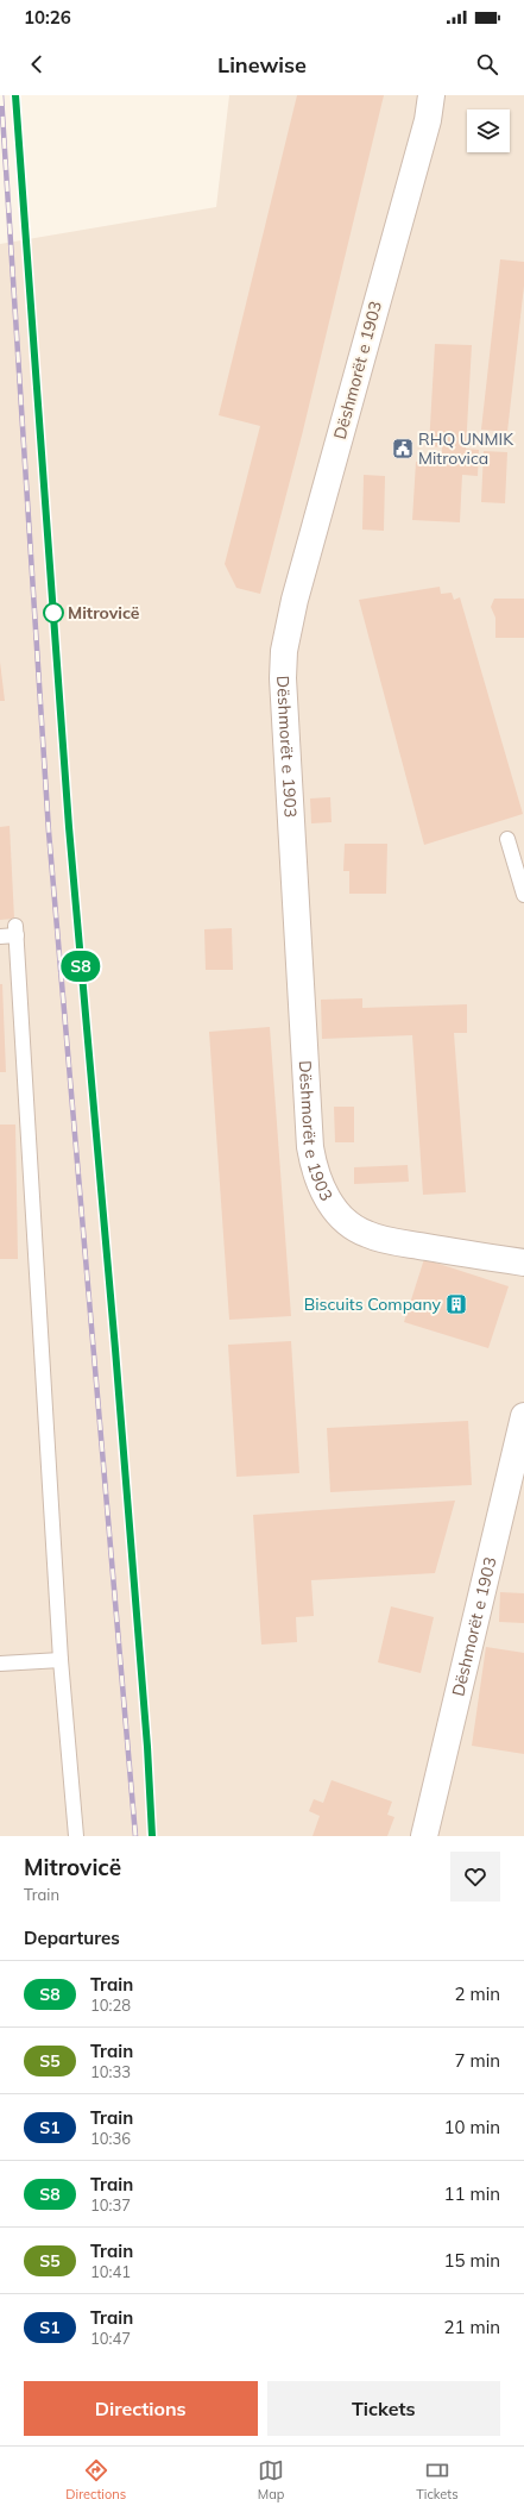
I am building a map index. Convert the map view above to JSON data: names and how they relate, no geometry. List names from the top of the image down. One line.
{"streets":{"street":["Dëshmorët e 1903"]},"places":{"public building":["RHQ UNMIK Mitrovica"],"other":["Mitrovicë"],"building":["Biscuits Company"]},"page":{"status":"10:26","header":"Linewise","on_map":"S8","heading":[["Mitrovicë","Train"],"Departures"],"list":[{"mark":"S8","name":"Train","note":"10:28","value":"2 min"},{"mark":"S5","name":"Train","note":"10:33","value":"7 min"},{"mark":"S1","name":"Train","note":"10:36","value":"10 min"},{"mark":"S8","name":"Train","note":"10:37","value":"11 min"},{"mark":"S5","name":"Train","note":"10:41","value":"15 min"},{"mark":"S1","name":"Train","note":"10:47","value":"21 min"}],"buttons":["Directions","Tickets"],"tabs":["Directions","Map","Tickets"]}}
